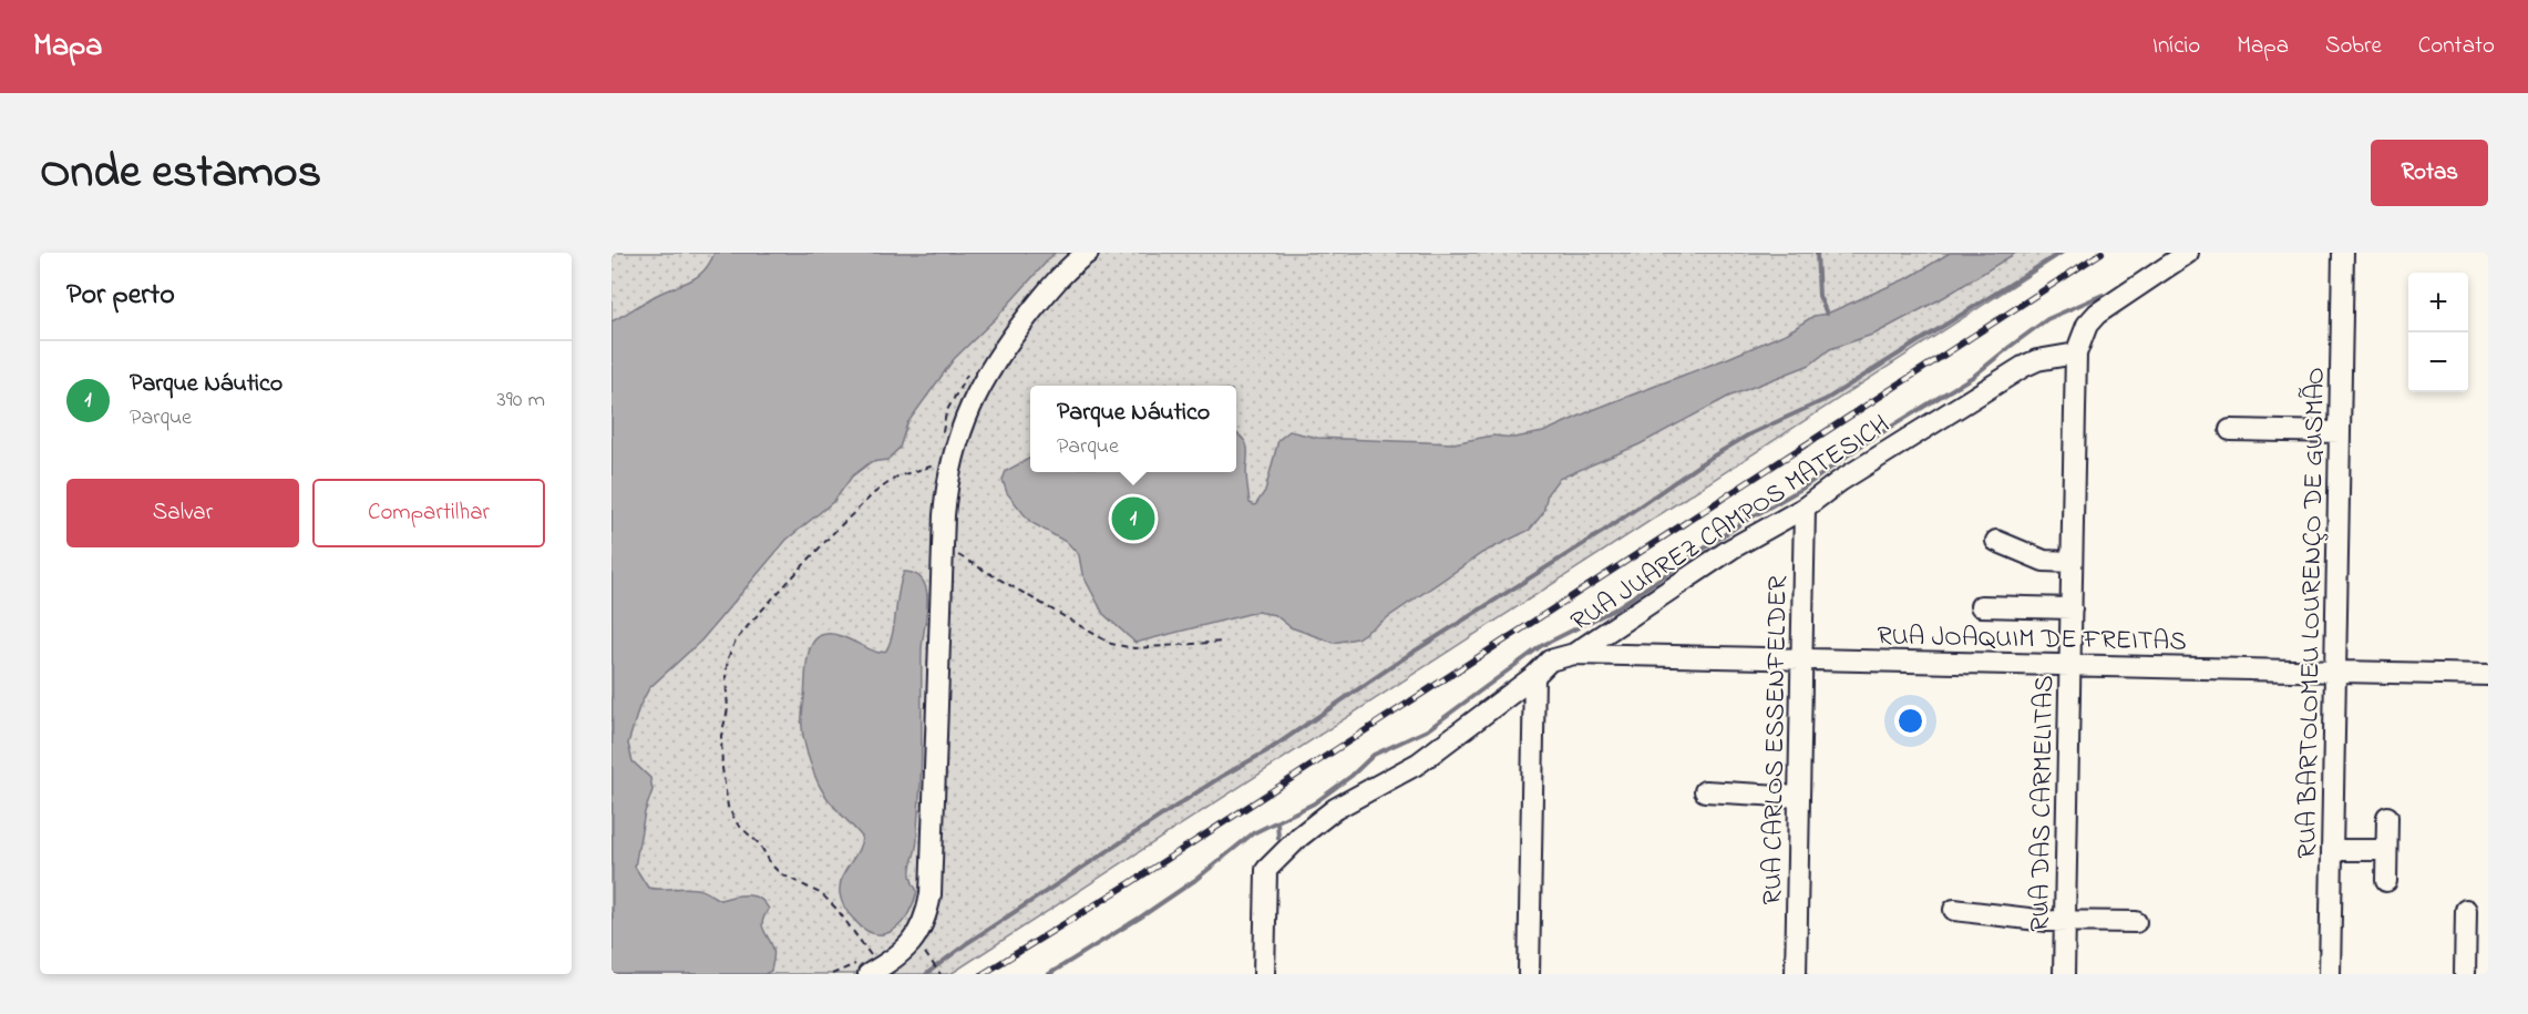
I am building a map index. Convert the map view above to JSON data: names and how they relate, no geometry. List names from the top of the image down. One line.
{"streets":{"street":["RUA JUAREZ CAMPOS MATESICH","RUA BARTOLOMEU LOURENÇO DE GUSMÃO","RUA JOAQUIM DE FREITAS","RUA CARLOS ESSENFELDER","RUA DAS CARMELITAS"]},"crossings":[["RUA JUAREZ CAMPOS MATESICH","RUA JOAQUIM DE FREITAS"],["RUA JUAREZ CAMPOS MATESICH","RUA CARLOS ESSENFELDER"],["RUA JUAREZ CAMPOS MATESICH","RUA DAS CARMELITAS"],["RUA BARTOLOMEU LOURENÇO DE GUSMÃO","RUA JOAQUIM DE FREITAS"],["RUA JOAQUIM DE FREITAS","RUA CARLOS ESSENFELDER"],["RUA JOAQUIM DE FREITAS","RUA DAS CARMELITAS"]],"page":{"header":"Mapa","nav":["Início","Mapa","Sobre","Contato"],"title":"Onde estamos","buttons":["Rotas",["Salvar","Compartilhar"]],"heading":"Por perto","map_buttons":["+","−"],"list":[{"mark":"1","name":"Parque Náutico","note":"Parque","value":"390 m"}],"popup":["Parque Náutico","Parque"],"pins":"1"}}
